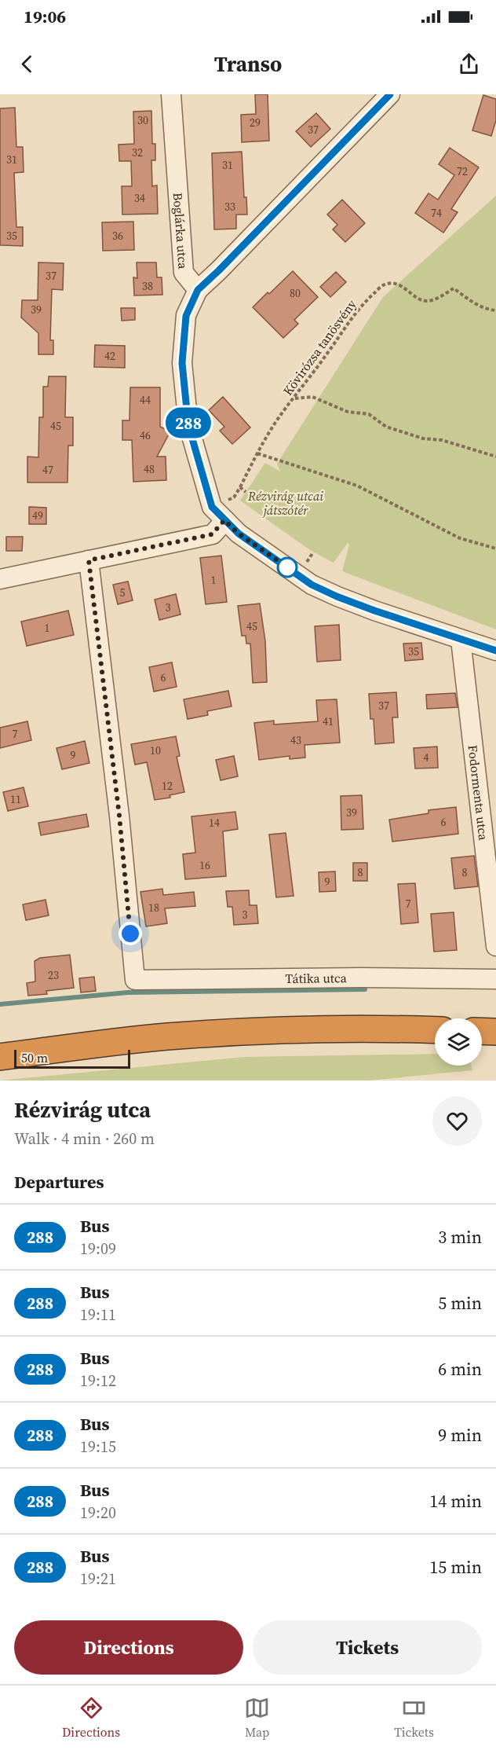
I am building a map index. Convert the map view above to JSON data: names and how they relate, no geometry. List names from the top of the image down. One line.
{"streets":{"street":["Boglárka utca","Fodormenta utca","Tátika utca"],"path":["Kövirózsa tanösvény"]},"parks":["Rézvirág utcai játszótér"],"lines":["bus line 288"],"house_numbers":["30","29","37","32","31","31","72","34","33","74","35","36","37","38","80","39","42","44","45","46","48","47","49","1","5","3","45","1","35","6","37","41","7","43","10","9","4","12","11","39","6","14","16","8","8","9","7","18","3","23"],"scale_bar":"50 m","page":{"status":"19:06","header":"Transo","on_map":"288","scale":"50 m","heading":[["Rézvirág utca","Walk · 4 min · 260 m"],"Departures"],"list":[{"mark":"288","name":"Bus","note":"19:09","value":"3 min"},{"mark":"288","name":"Bus","note":"19:11","value":"5 min"},{"mark":"288","name":"Bus","note":"19:12","value":"6 min"},{"mark":"288","name":"Bus","note":"19:15","value":"9 min"},{"mark":"288","name":"Bus","note":"19:20","value":"14 min"},{"mark":"288","name":"Bus","note":"19:21","value":"15 min"}],"buttons":["Directions","Tickets"],"tabs":["Directions","Map","Tickets"]}}
